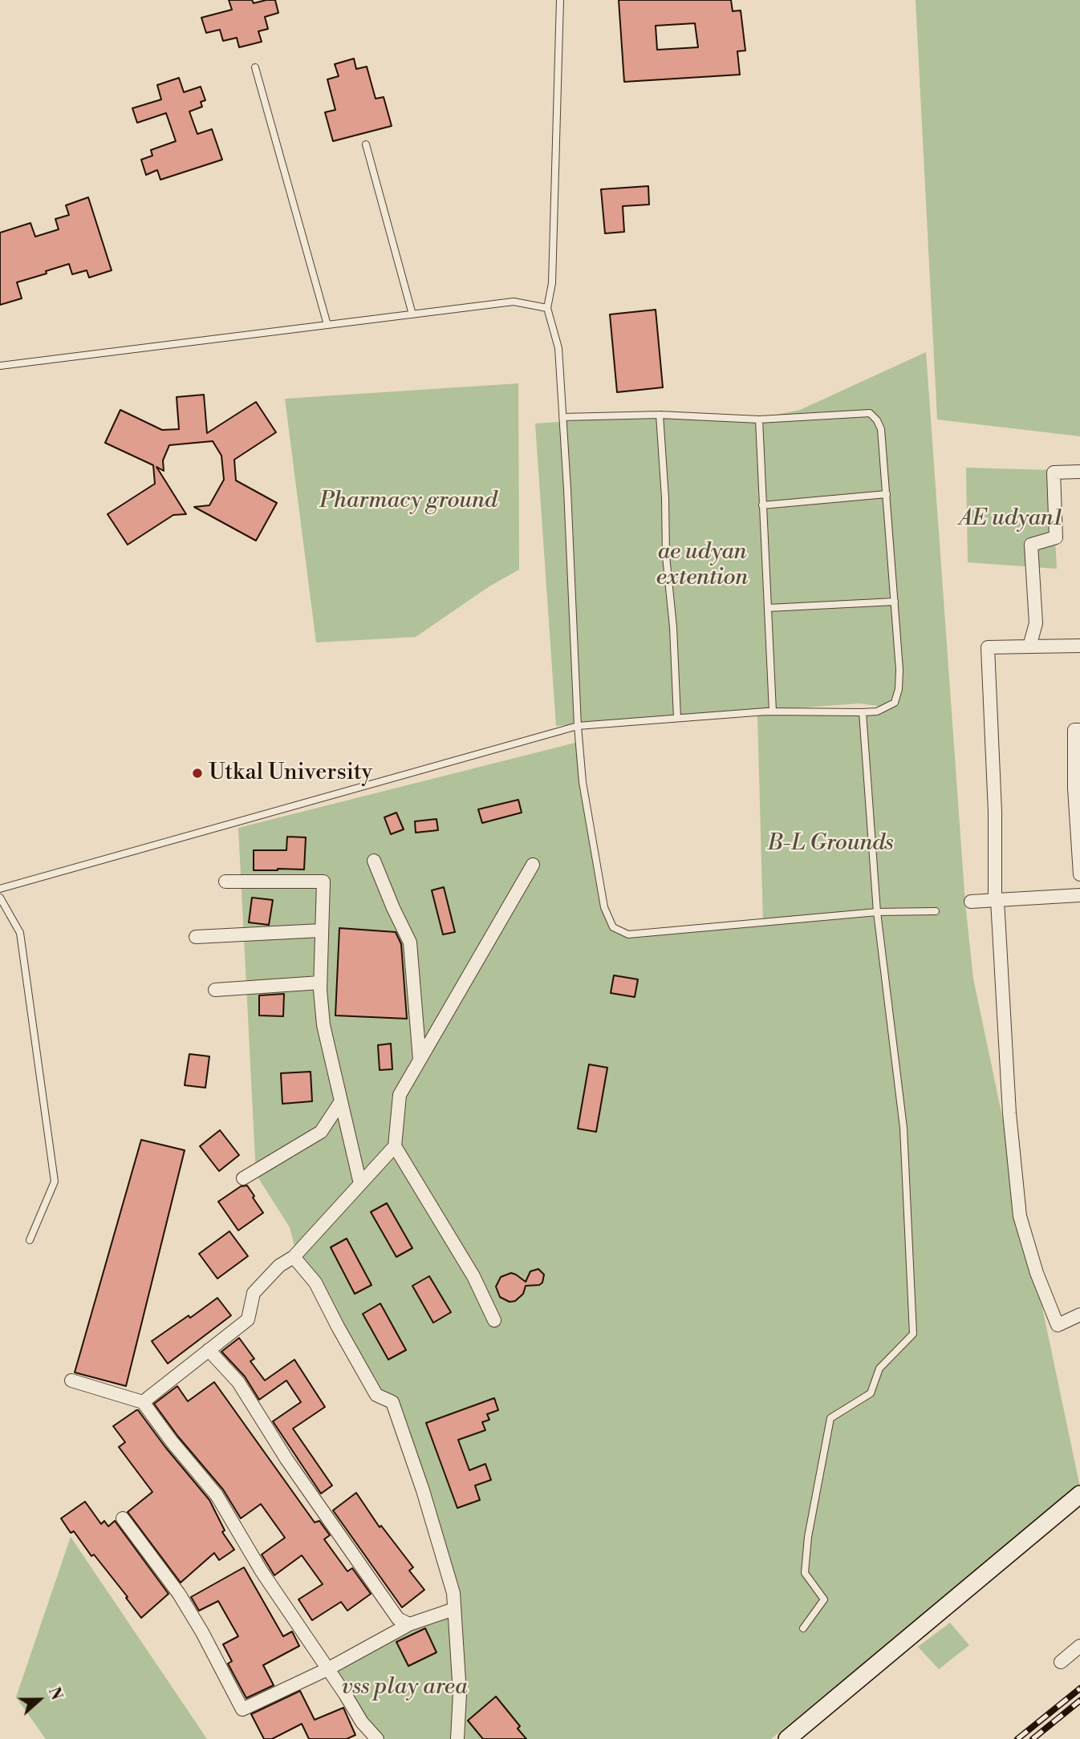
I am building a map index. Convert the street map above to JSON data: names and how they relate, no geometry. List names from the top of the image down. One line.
{"parks":["Pharmacy ground","AE udyan1","ae udyan extention","B-L Grounds","vss play area"],"places":["Utkal University"],"north":"right"}
